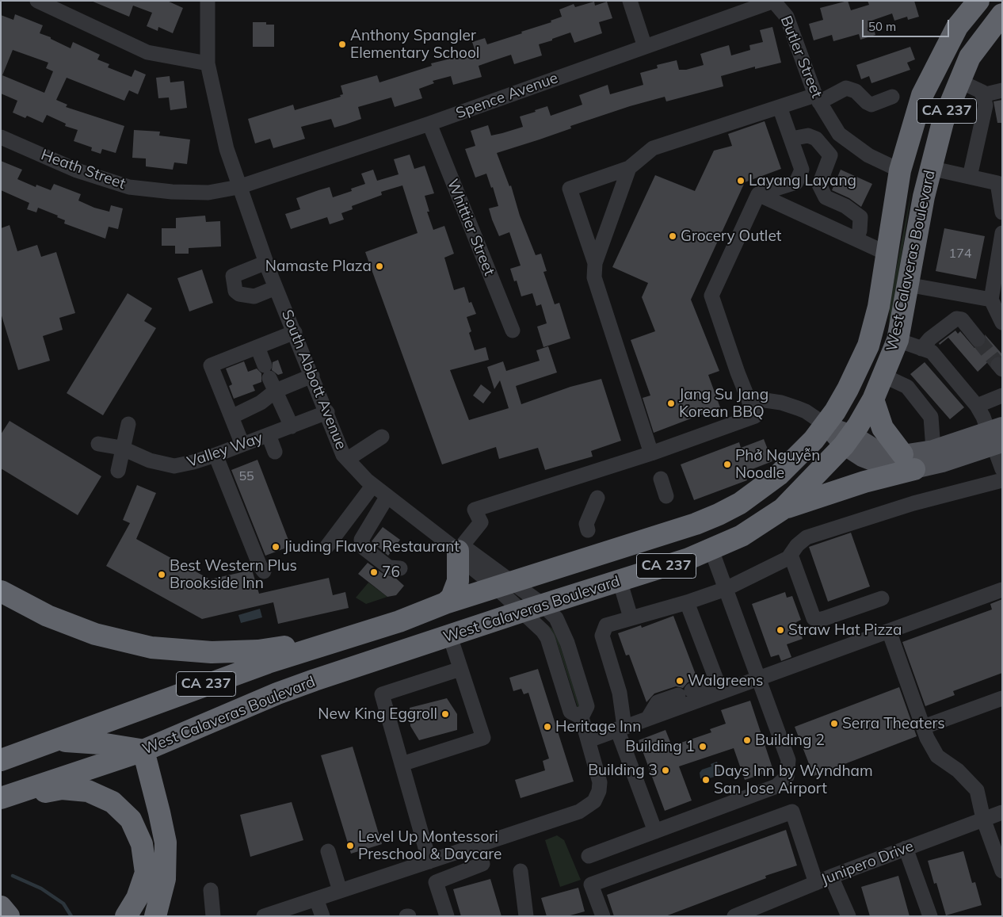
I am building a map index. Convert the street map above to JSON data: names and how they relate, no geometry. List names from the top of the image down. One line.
{"streets":{"highway":["CA 237","West Calaveras Boulevard"],"street":["Butler Street","Spence Avenue","Heath Street","Whittier Street","South Abbott Avenue","Valley Way","Junipero Drive"]},"crossings":[["Butler Street","Spence Avenue"],["Butler Street","West Calaveras Boulevard"],["Spence Avenue","Heath Street"],["Spence Avenue","Whittier Street"],["Spence Avenue","South Abbott Avenue"],["Heath Street","South Abbott Avenue"],["West Calaveras Boulevard","South Abbott Avenue"],["South Abbott Avenue","Valley Way"]],"places":["Anthony Spangler Elementary School","Layang Layang","Grocery Outlet","Namaste Plaza","Jang Su Jang Korean BBQ","Phở Nguyễn Noodle","Jiuding Flavor Restaurant","76","Best Western Plus Brookside Inn","Straw Hat Pizza","Walgreens","New King Eggroll","Serra Theaters","Heritage Inn","Building 2","Building 1","Building 3","Days Inn by Wyndham San Jose Airport","Level Up Montessori Preschool & Daycare"],"house_numbers":["174","55"],"scale_bar":"50 m"}
